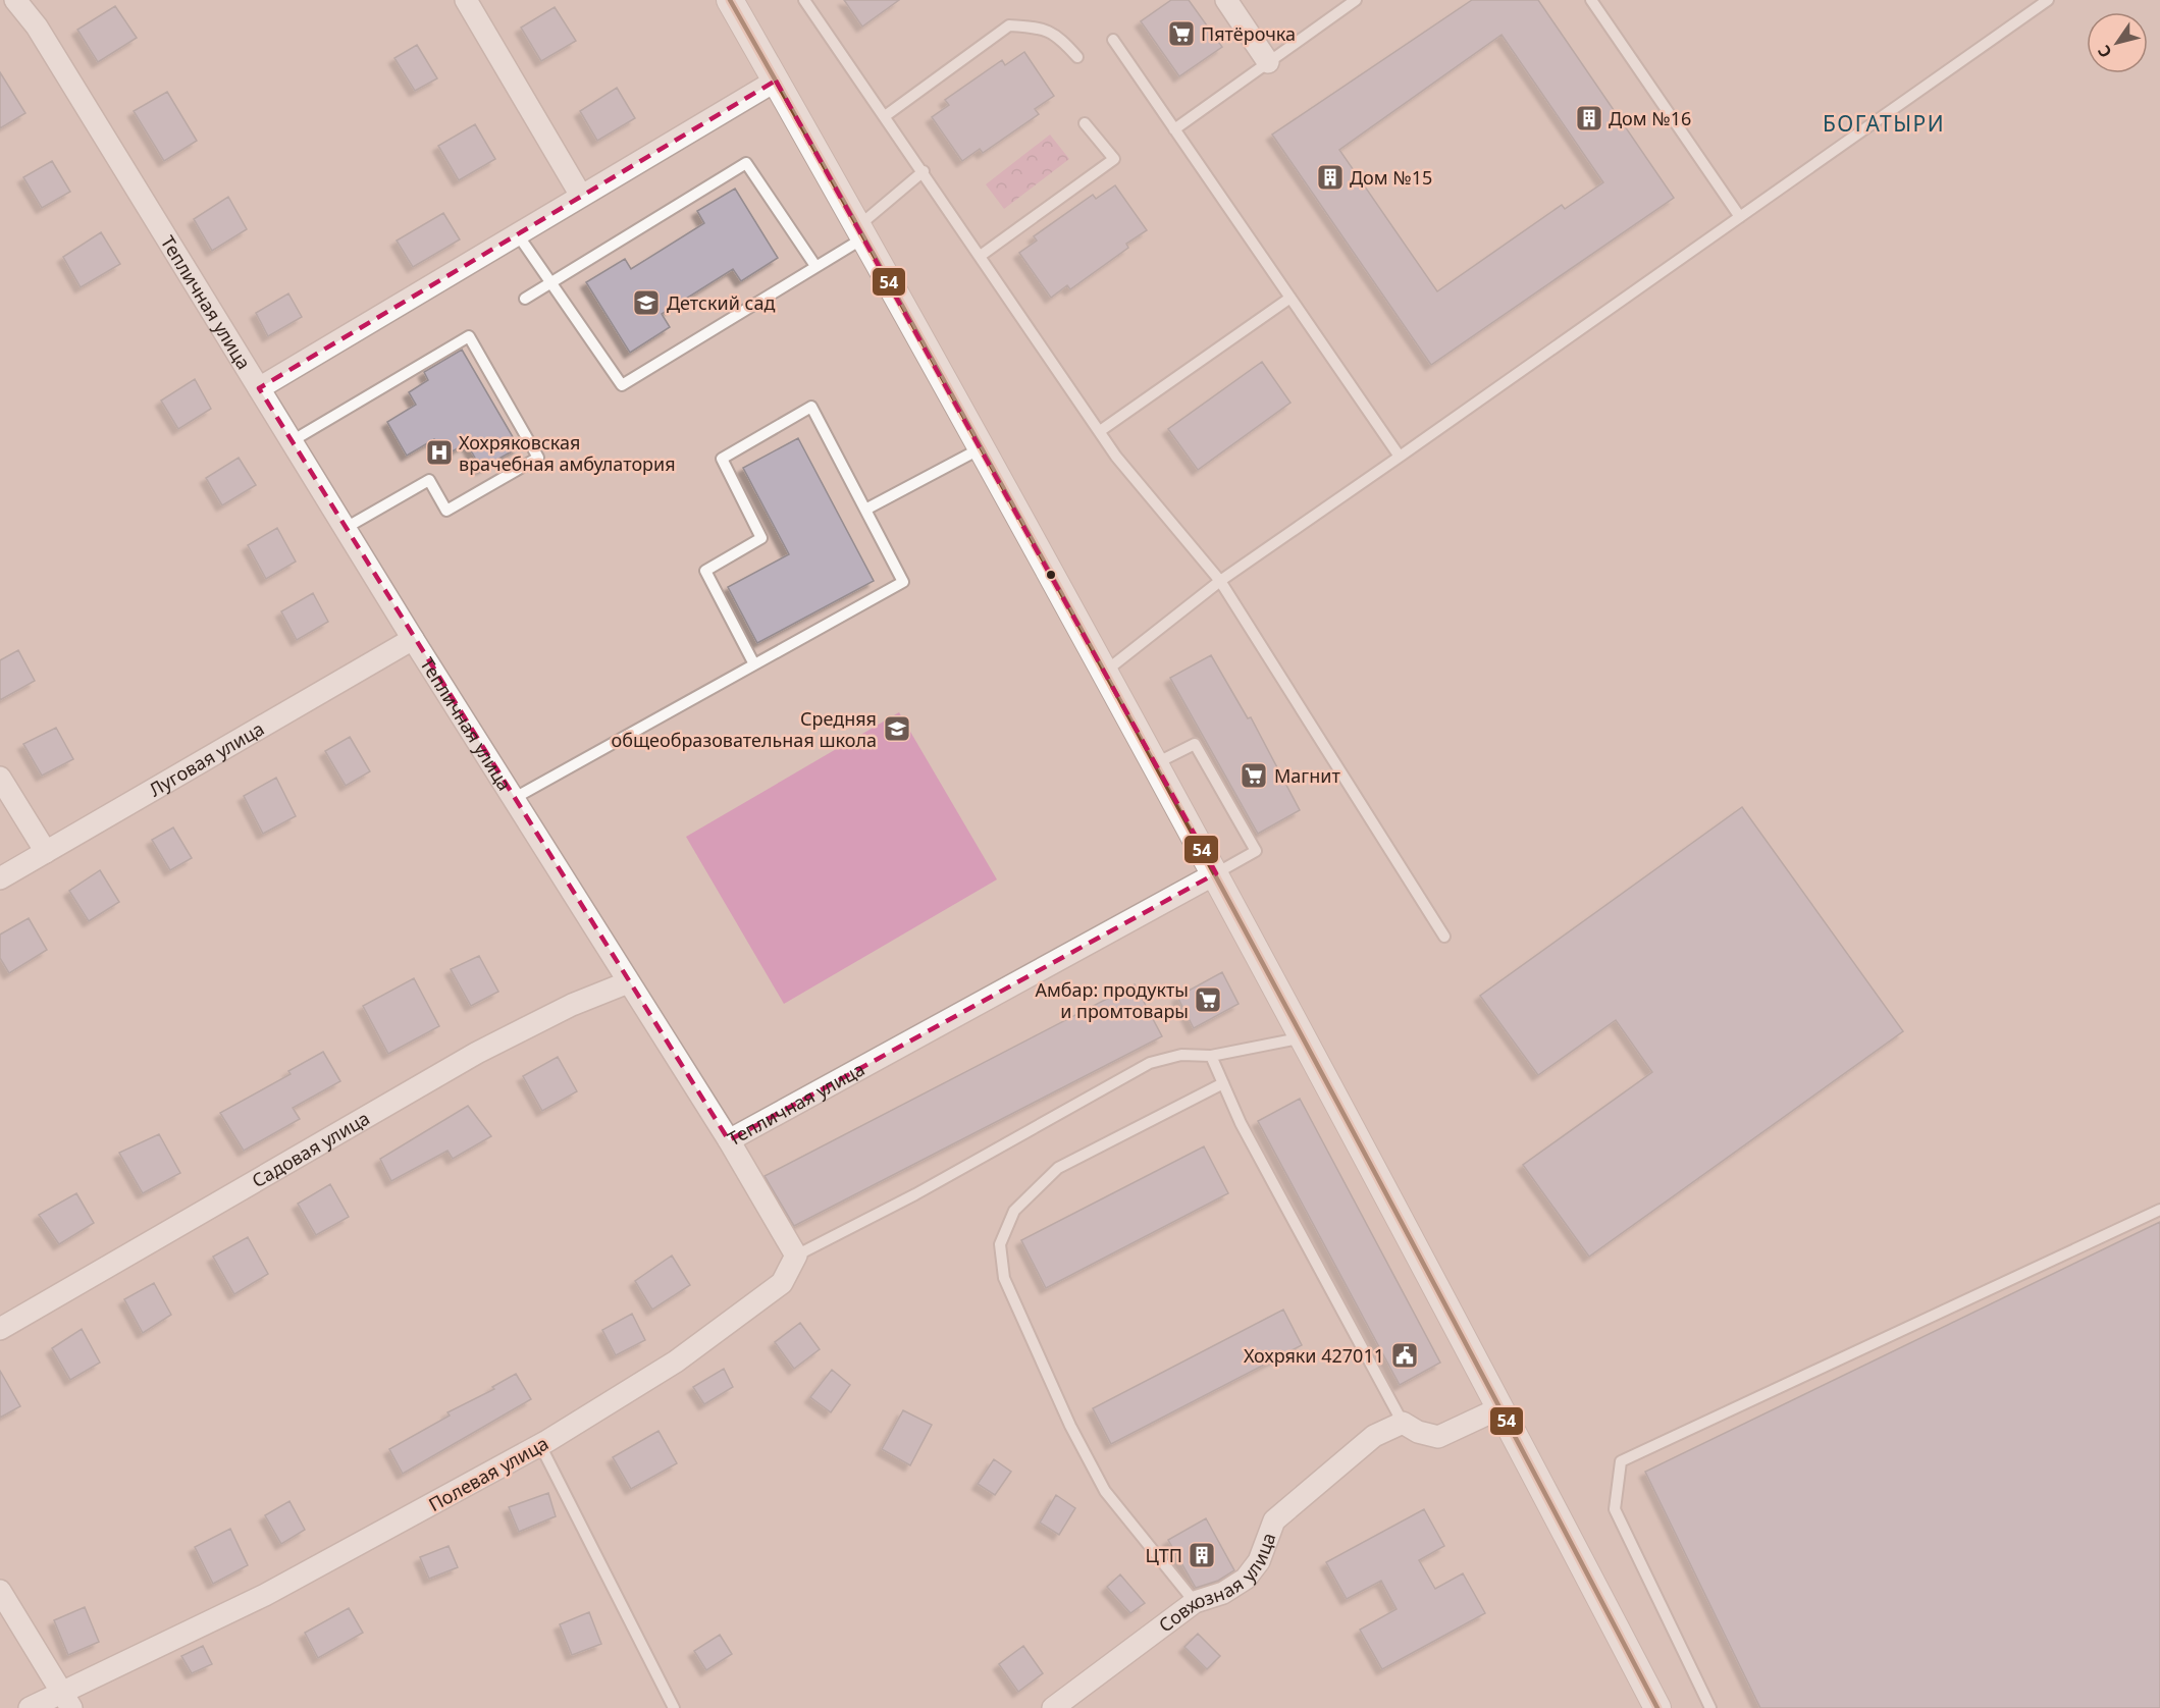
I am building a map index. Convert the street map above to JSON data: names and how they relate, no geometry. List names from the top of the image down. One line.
{"streets":{"street":["Тепличная улица","Луговая улица","Садовая улица","Полевая улица","Совхозная улица"]},"crossings":[["Тепличная улица","Луговая улица"],["Тепличная улица","Садовая улица"]],"districts":["БОГАТЫРИ"],"places":{"supermarket":["Пятёрочка","Магнит","Амбар: продукты и промтовары"],"building":["Дом №16","Дом №15","ЦТП"],"school or university":["Детский сад","Средняя общеобразовательная школа"],"hospital":["Хохряковская врачебная амбулатория"],"public building":["Хохряки 427011"]},"lines":["transit line 54"],"north":"bottom left"}
